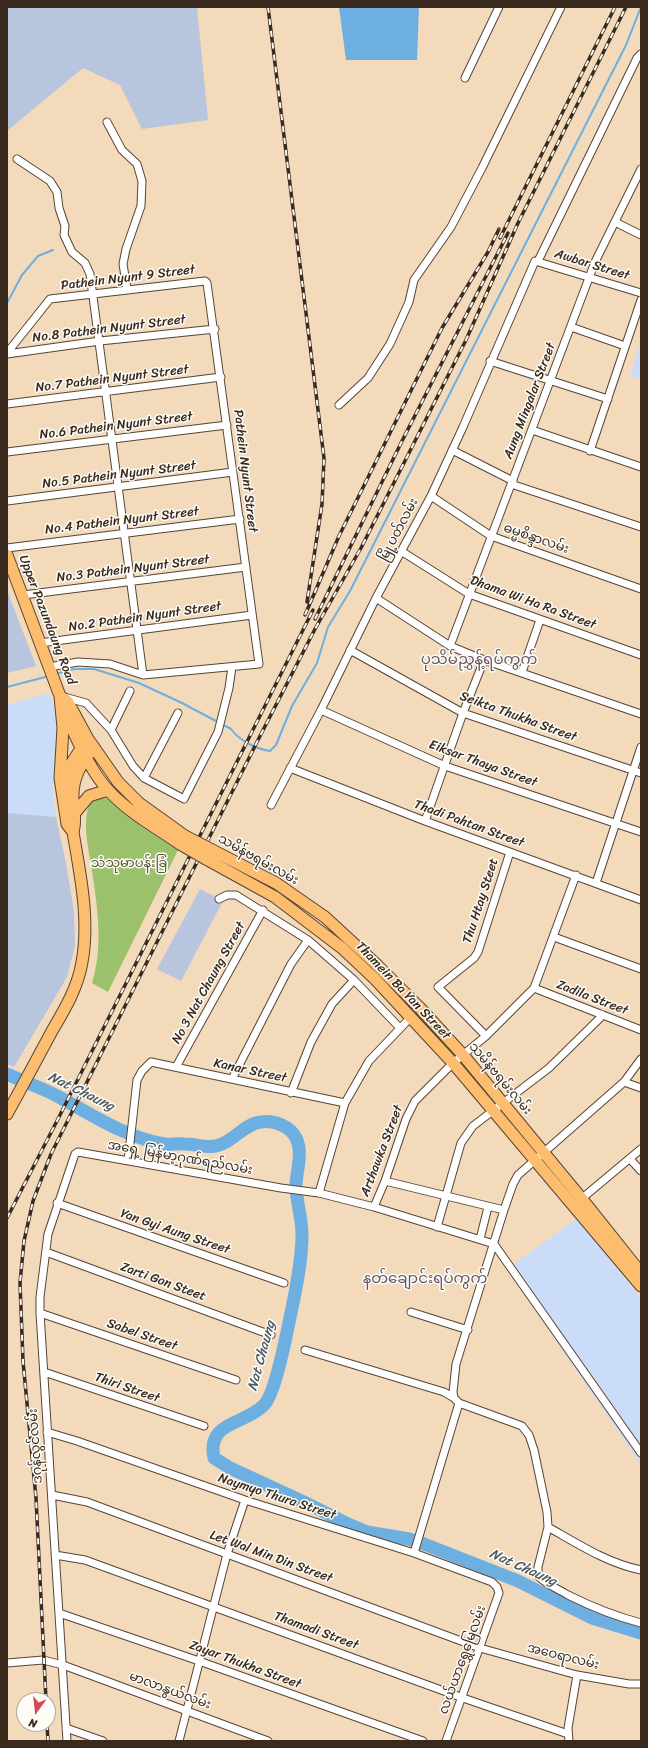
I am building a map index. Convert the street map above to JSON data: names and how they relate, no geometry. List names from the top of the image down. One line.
{"streets":{"main road":["Upper Pazundaung Road","သမိန်ဗရမ်းလမ်း","Thamein Ba Yan Street"],"street":["Awbar Street","Pathein Nyunt 9 Street","No.8 Pathein Nyunt Street","No.7 Pathein Nyunt Street","Aung Mingalar Street","No.6 Pathein Nyunt Street","Pathein Nyunt Street","No.5 Pathein Nyunt Street","No.4 Pathein Nyunt Street","မြို့ပတ်လမ်း","ဓမ္မစိန္ဒာလမ်း","No.3 Pathein Nyunt Street","Dhama Wi Ha Ra Street","No.2 Pathein Nyunt Street","Seikta Thukha Street","Eiksar Thaya Street","Thadi Pahtan Street","Thu Htay Steet","No 3 Nat Chaung Street","Zadila Street","Kanar Street","Arthawka Street","အရှေ့ မြန်မာ့ဂုဏ်ရည်လမ်း","Yan Gyi Aung Street","Zarti Gon Steet","Sabel Street","Thiri Street","ဒဂုန်လွင်လမ်း","Naymyo Thura Street","Let Wal Min Din Street","Thamadi Street","အဝေရာလမ်း","လယ်ယာရွှေမြေလမ်း","Zayar Thukha Street","မာလာနွယ်လမ်း"]},"crossings":[["Awbar Street","Aung Mingalar Street"],["Awbar Street","မြို့ပတ်လမ်း"],["Pathein Nyunt 9 Street","No.8 Pathein Nyunt Street"],["Pathein Nyunt 9 Street","Pathein Nyunt Street"],["No.8 Pathein Nyunt Street","Pathein Nyunt Street"],["No.7 Pathein Nyunt Street","Pathein Nyunt Street"],["Aung Mingalar Street","ဓမ္မစိန္ဒာလမ်း"],["Aung Mingalar Street","Dhama Wi Ha Ra Street"],["No.6 Pathein Nyunt Street","Pathein Nyunt Street"],["Pathein Nyunt Street","No.5 Pathein Nyunt Street"],["Pathein Nyunt Street","No.4 Pathein Nyunt Street"],["Pathein Nyunt Street","No.3 Pathein Nyunt Street"],["Pathein Nyunt Street","No.2 Pathein Nyunt Street"],["မြို့ပတ်လမ်း","ဓမ္မစိန္ဒာလမ်း"],["မြို့ပတ်လမ်း","Dhama Wi Ha Ra Street"],["မြို့ပတ်လမ်း","Seikta Thukha Street"],["မြို့ပတ်လမ်း","Eiksar Thaya Street"],["မြို့ပတ်လမ်း","Thadi Pahtan Street"],["No.3 Pathein Nyunt Street","Upper Pazundaung Road"],["No.2 Pathein Nyunt Street","Upper Pazundaung Road"],["Thadi Pahtan Street","Thu Htay Steet"],["သမိန်ဗရမ်းလမ်း","Thamein Ba Yan Street"],["သမိန်ဗရမ်းလမ်း","Arthawka Street"],["Thu Htay Steet","Arthawka Street"],["No 3 Nat Chaung Street","Kanar Street"],["Thamein Ba Yan Street","Arthawka Street"],["Zadila Street","Arthawka Street"],["Kanar Street","အရှေ့ မြန်မာ့ဂုဏ်ရည်လမ်း"],["Arthawka Street","အရှေ့ မြန်မာ့ဂုဏ်ရည်လမ်း"],["အရှေ့ မြန်မာ့ဂုဏ်ရည်လမ်း","ဒဂုန်လွင်လမ်း"],["Yan Gyi Aung Street","ဒဂုန်လွင်လမ်း"],["Zarti Gon Steet","ဒဂုန်လွင်လမ်း"],["Sabel Street","ဒဂုန်လွင်လမ်း"],["Thiri Street","ဒဂုန်လွင်လမ်း"],["ဒဂုန်လွင်လမ်း","Naymyo Thura Street"],["ဒဂုန်လွင်လမ်း","Let Wal Min Din Street"],["ဒဂုန်လွင်လမ်း","Thamadi Street"],["ဒဂုန်လွင်လမ်း","Zayar Thukha Street"],["ဒဂုန်လွင်လမ်း","မာလာနွယ်လမ်း"],["Naymyo Thura Street","လယ်ယာရွှေမြေလမ်း"],["Let Wal Min Din Street","အဝေရာလမ်း"],["Let Wal Min Din Street","လယ်ယာရွှေမြေလမ်း"],["Thamadi Street","လယ်ယာရွှေမြေလမ်း"],["အဝေရာလမ်း","လယ်ယာရွှေမြေလမ်း"]],"districts":["ပုသိမ်ညွှန့်ရပ်ကွက်","နတ်ချောင်းရပ်ကွက်"],"water":["Nat Chaung"],"parks":["သံသုမာပန်းခြံ"],"north":"bottom"}
